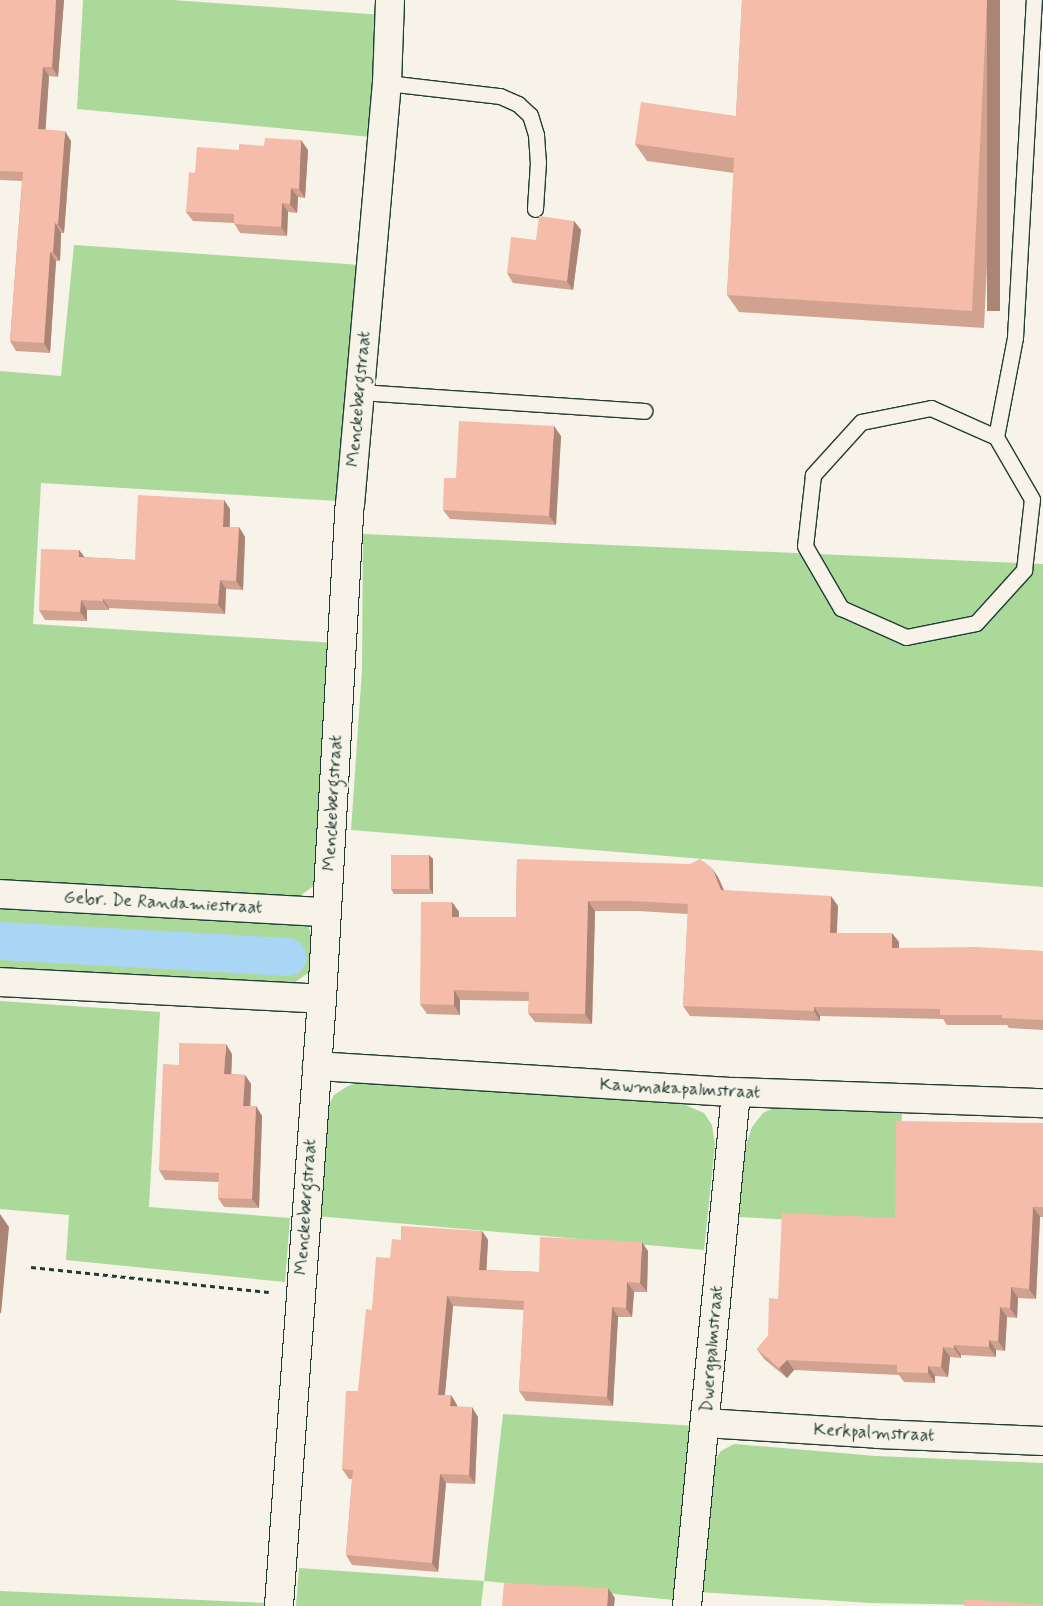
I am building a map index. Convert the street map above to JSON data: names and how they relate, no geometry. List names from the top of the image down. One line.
{"streets":{"street":["Menckebergstraat","Gebr. De Randamiestraat","Kawmakapalmstraat","Dwergpalmstraat","Kerkpalmstraat"]},"crossings":[["Menckebergstraat","Gebr. De Randamiestraat"],["Menckebergstraat","Kawmakapalmstraat"],["Kawmakapalmstraat","Dwergpalmstraat"],["Dwergpalmstraat","Kerkpalmstraat"]]}
